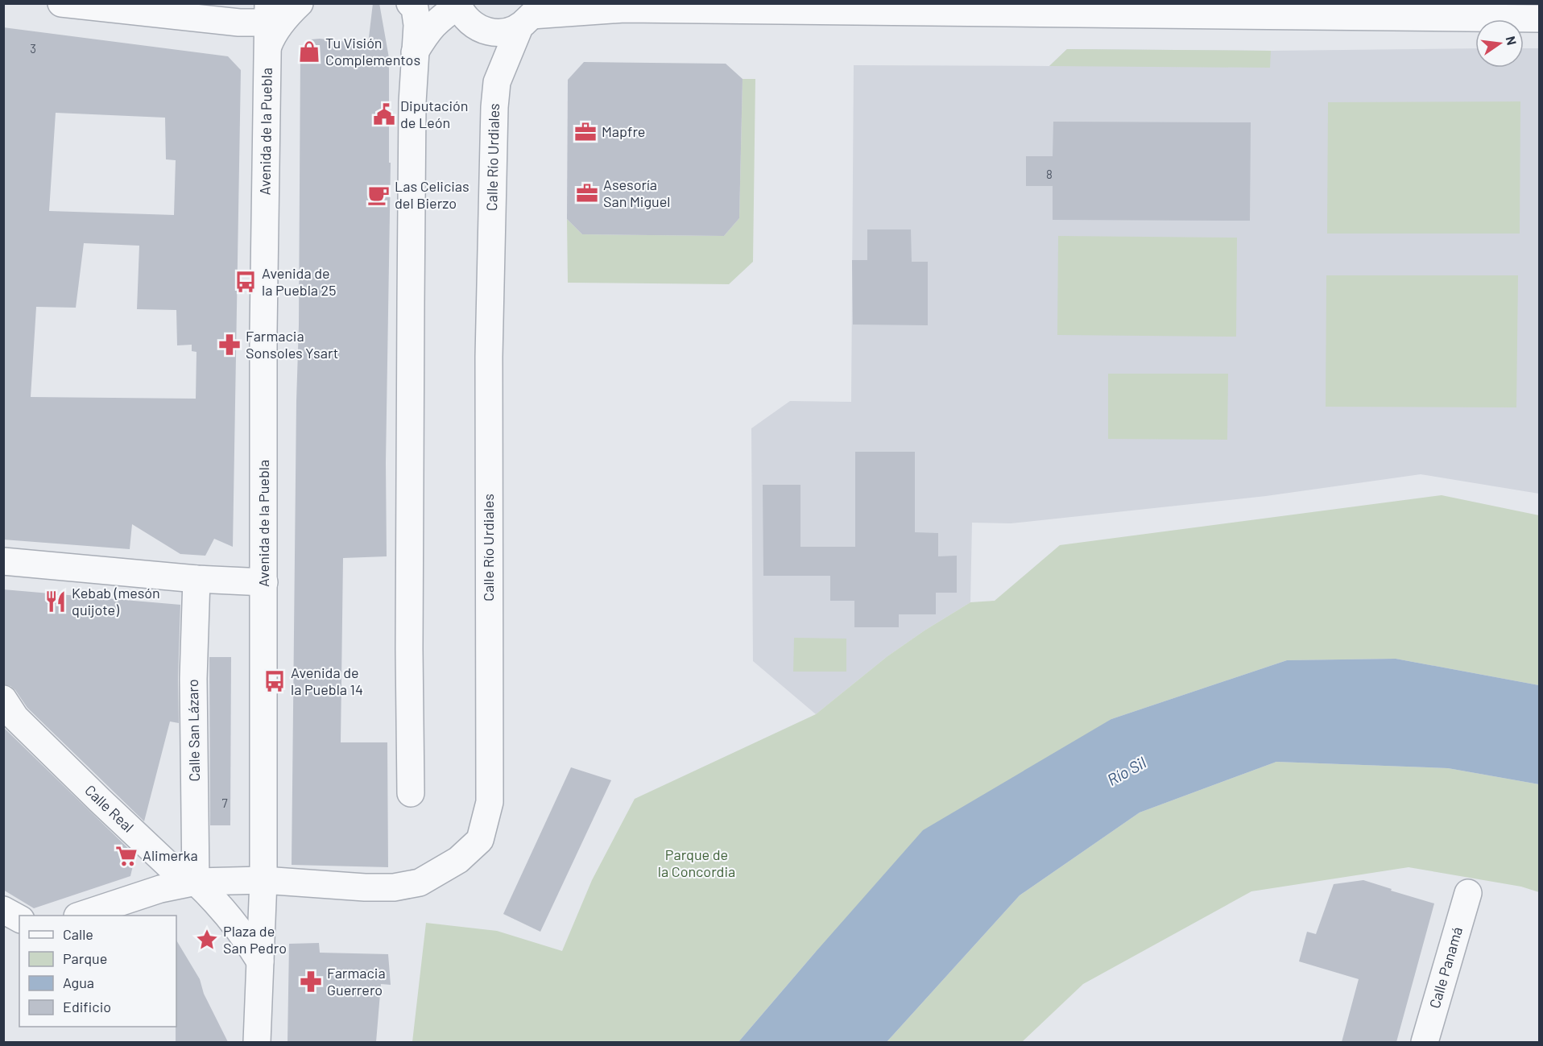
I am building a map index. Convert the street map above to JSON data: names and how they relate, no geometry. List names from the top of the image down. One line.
{"streets":{"street":["Avenida de la Puebla","Calle Río Urdiales","Calle San Lázaro","Calle Real","Calle Panamá"]},"crossings":[["Avenida de la Puebla","Calle Río Urdiales"],["Calle San Lázaro","Calle Real"]],"water":["Río Sil"],"parks":["Parque de la Concordia"],"places":{"shop":["Tu Visión Complementos"],"public building":["Diputación de León"],"office":["Mapfre","Asesoría San Miguel"],"cafe":["Las Celicias del Bierzo"],"bus stop":["Avenida de la Puebla 25","Avenida de la Puebla 14"],"pharmacy":["Farmacia Sonsoles Ysart","Farmacia Guerrero"],"restaurant":["Kebab (mesón quijote)"],"supermarket":["Alimerka"],"place":["Plaza de San Pedro"]},"house_numbers":["3","8","7"],"legend":["Calle","Parque","Agua","Edificio"],"north":"right"}
